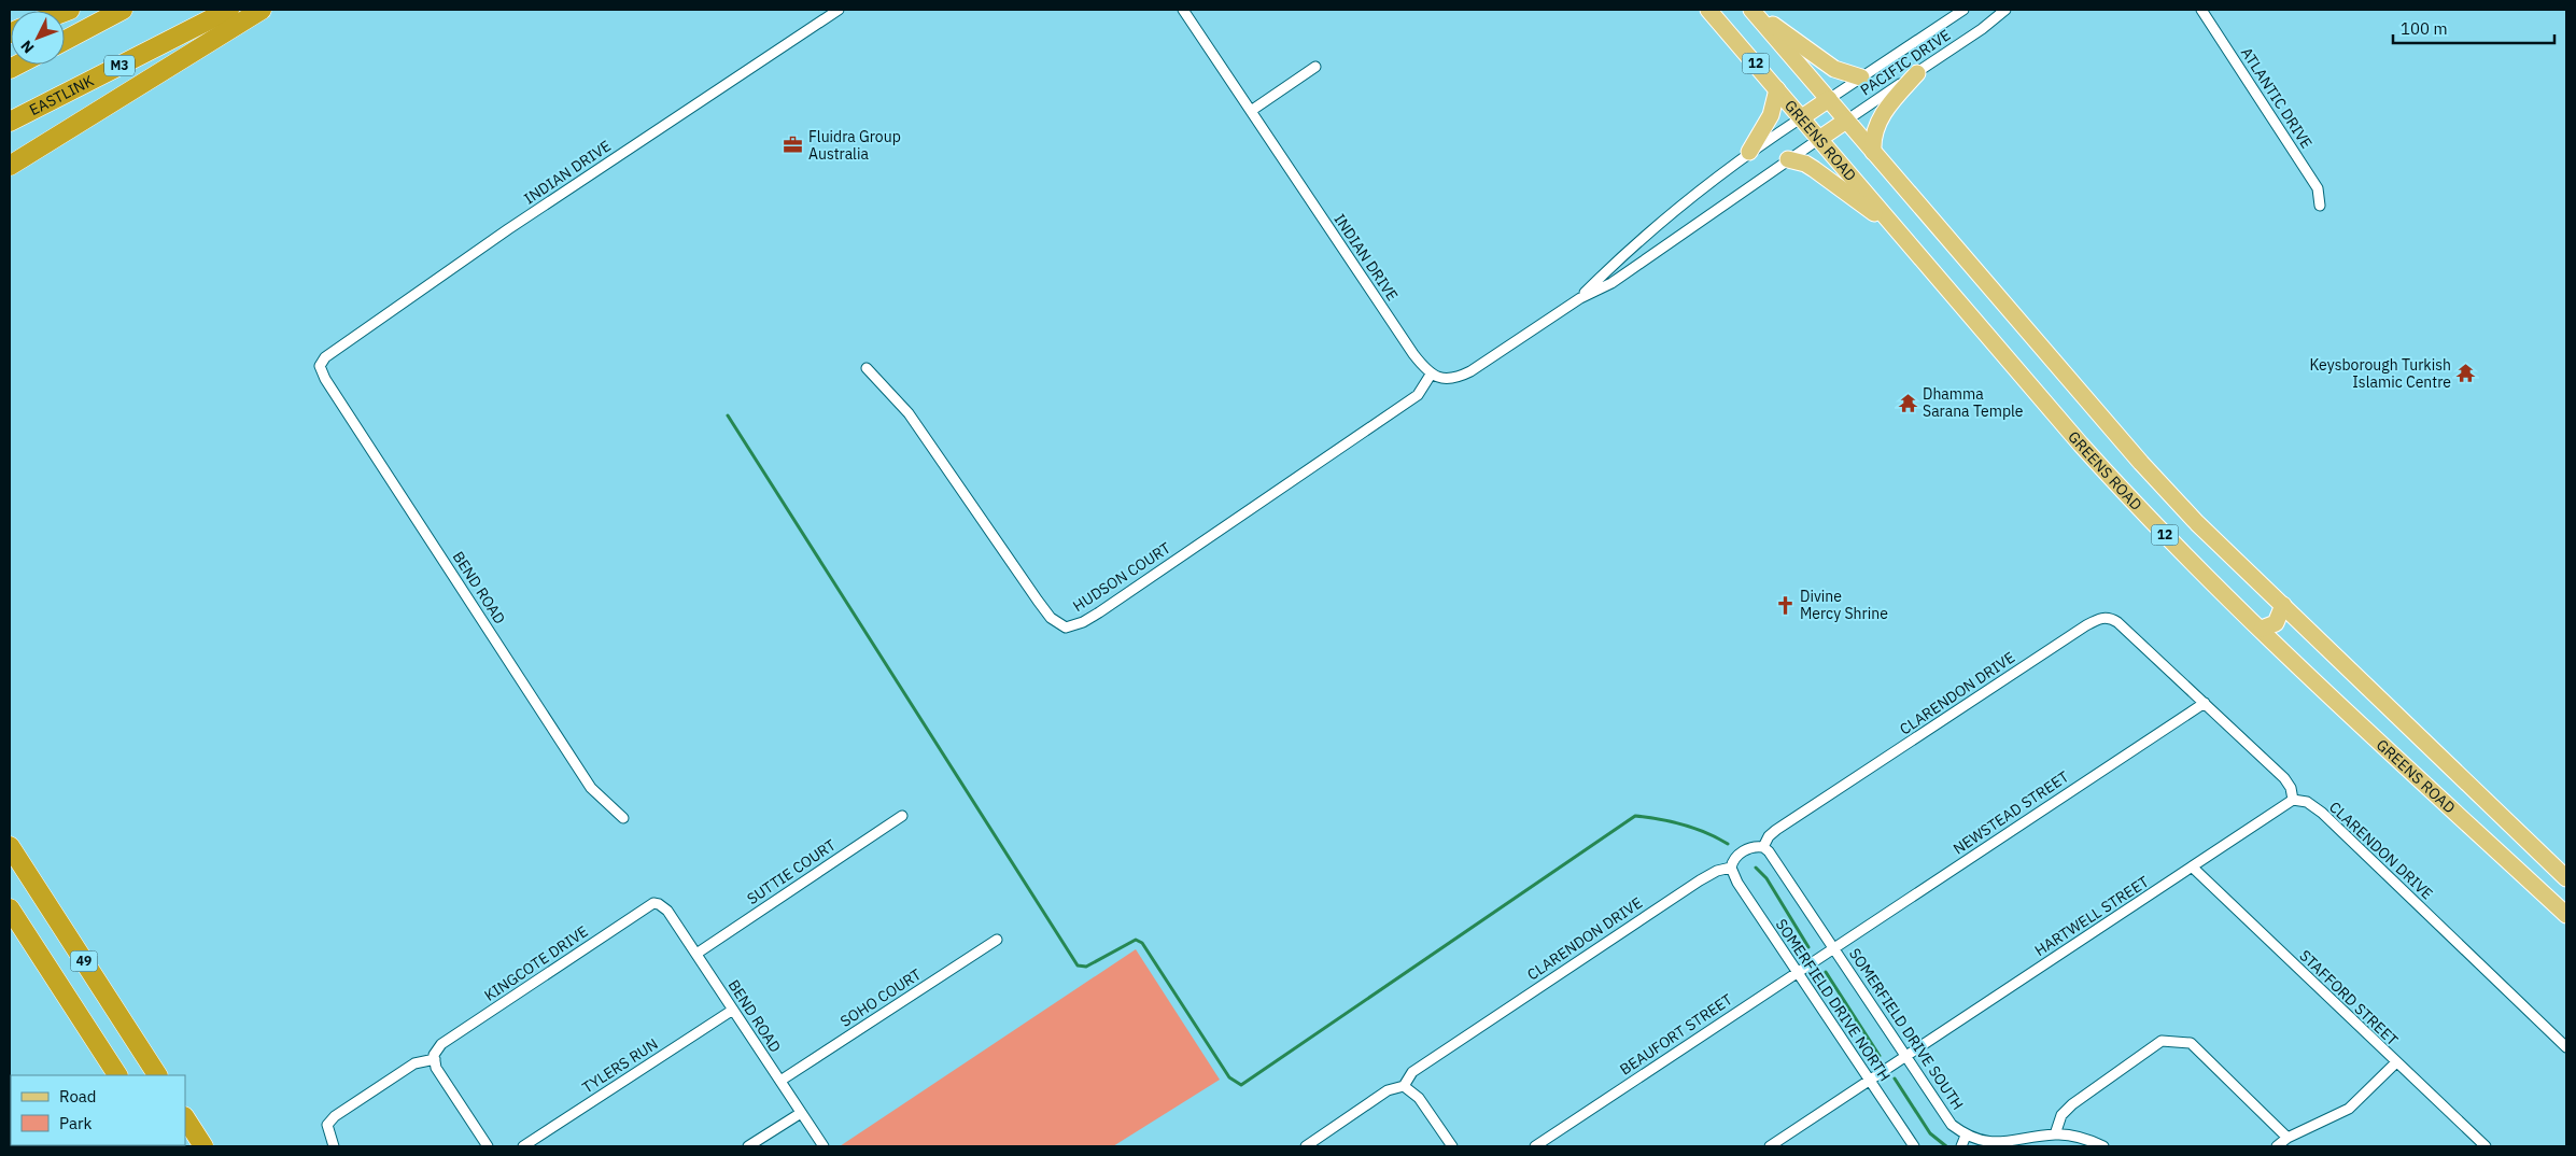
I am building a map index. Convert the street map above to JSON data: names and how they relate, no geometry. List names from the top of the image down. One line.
{"streets":{"highway":["M3","EASTLINK","49"],"main road":["12","GREENS ROAD"],"street":["PACIFIC DRIVE","ATLANTIC DRIVE","INDIAN DRIVE","HUDSON COURT","BEND ROAD","CLARENDON DRIVE","NEWSTEAD STREET","SUTTIE COURT","HARTWELL STREET","KINGCOTE DRIVE","SOHO COURT","STAFFORD STREET","SOMERFIELD DRIVE NORTH","SOMERFIELD DRIVE SOUTH","BEAUFORT STREET","TYLERS RUN"]},"crossings":[["PACIFIC DRIVE","GREENS ROAD"],["INDIAN DRIVE","HUDSON COURT"],["INDIAN DRIVE","BEND ROAD"],["BEND ROAD","SUTTIE COURT"],["BEND ROAD","KINGCOTE DRIVE"],["BEND ROAD","SOHO COURT"],["BEND ROAD","TYLERS RUN"],["CLARENDON DRIVE","NEWSTEAD STREET"],["CLARENDON DRIVE","HARTWELL STREET"],["CLARENDON DRIVE","SOMERFIELD DRIVE NORTH"],["CLARENDON DRIVE","SOMERFIELD DRIVE SOUTH"],["NEWSTEAD STREET","SOMERFIELD DRIVE SOUTH"],["NEWSTEAD STREET","BEAUFORT STREET"],["HARTWELL STREET","STAFFORD STREET"],["HARTWELL STREET","SOMERFIELD DRIVE NORTH"],["HARTWELL STREET","SOMERFIELD DRIVE SOUTH"],["SOMERFIELD DRIVE NORTH","BEAUFORT STREET"],["SOMERFIELD DRIVE SOUTH","BEAUFORT STREET"]],"places":{"office":["Fluidra Group Australia"],"temple":["Keysborough Turkish Islamic Centre","Dhamma Sarana Temple"],"church":["Divine Mercy Shrine"]},"legend":["Road","Park"],"scale_bar":"100 m","north":"bottom left"}
